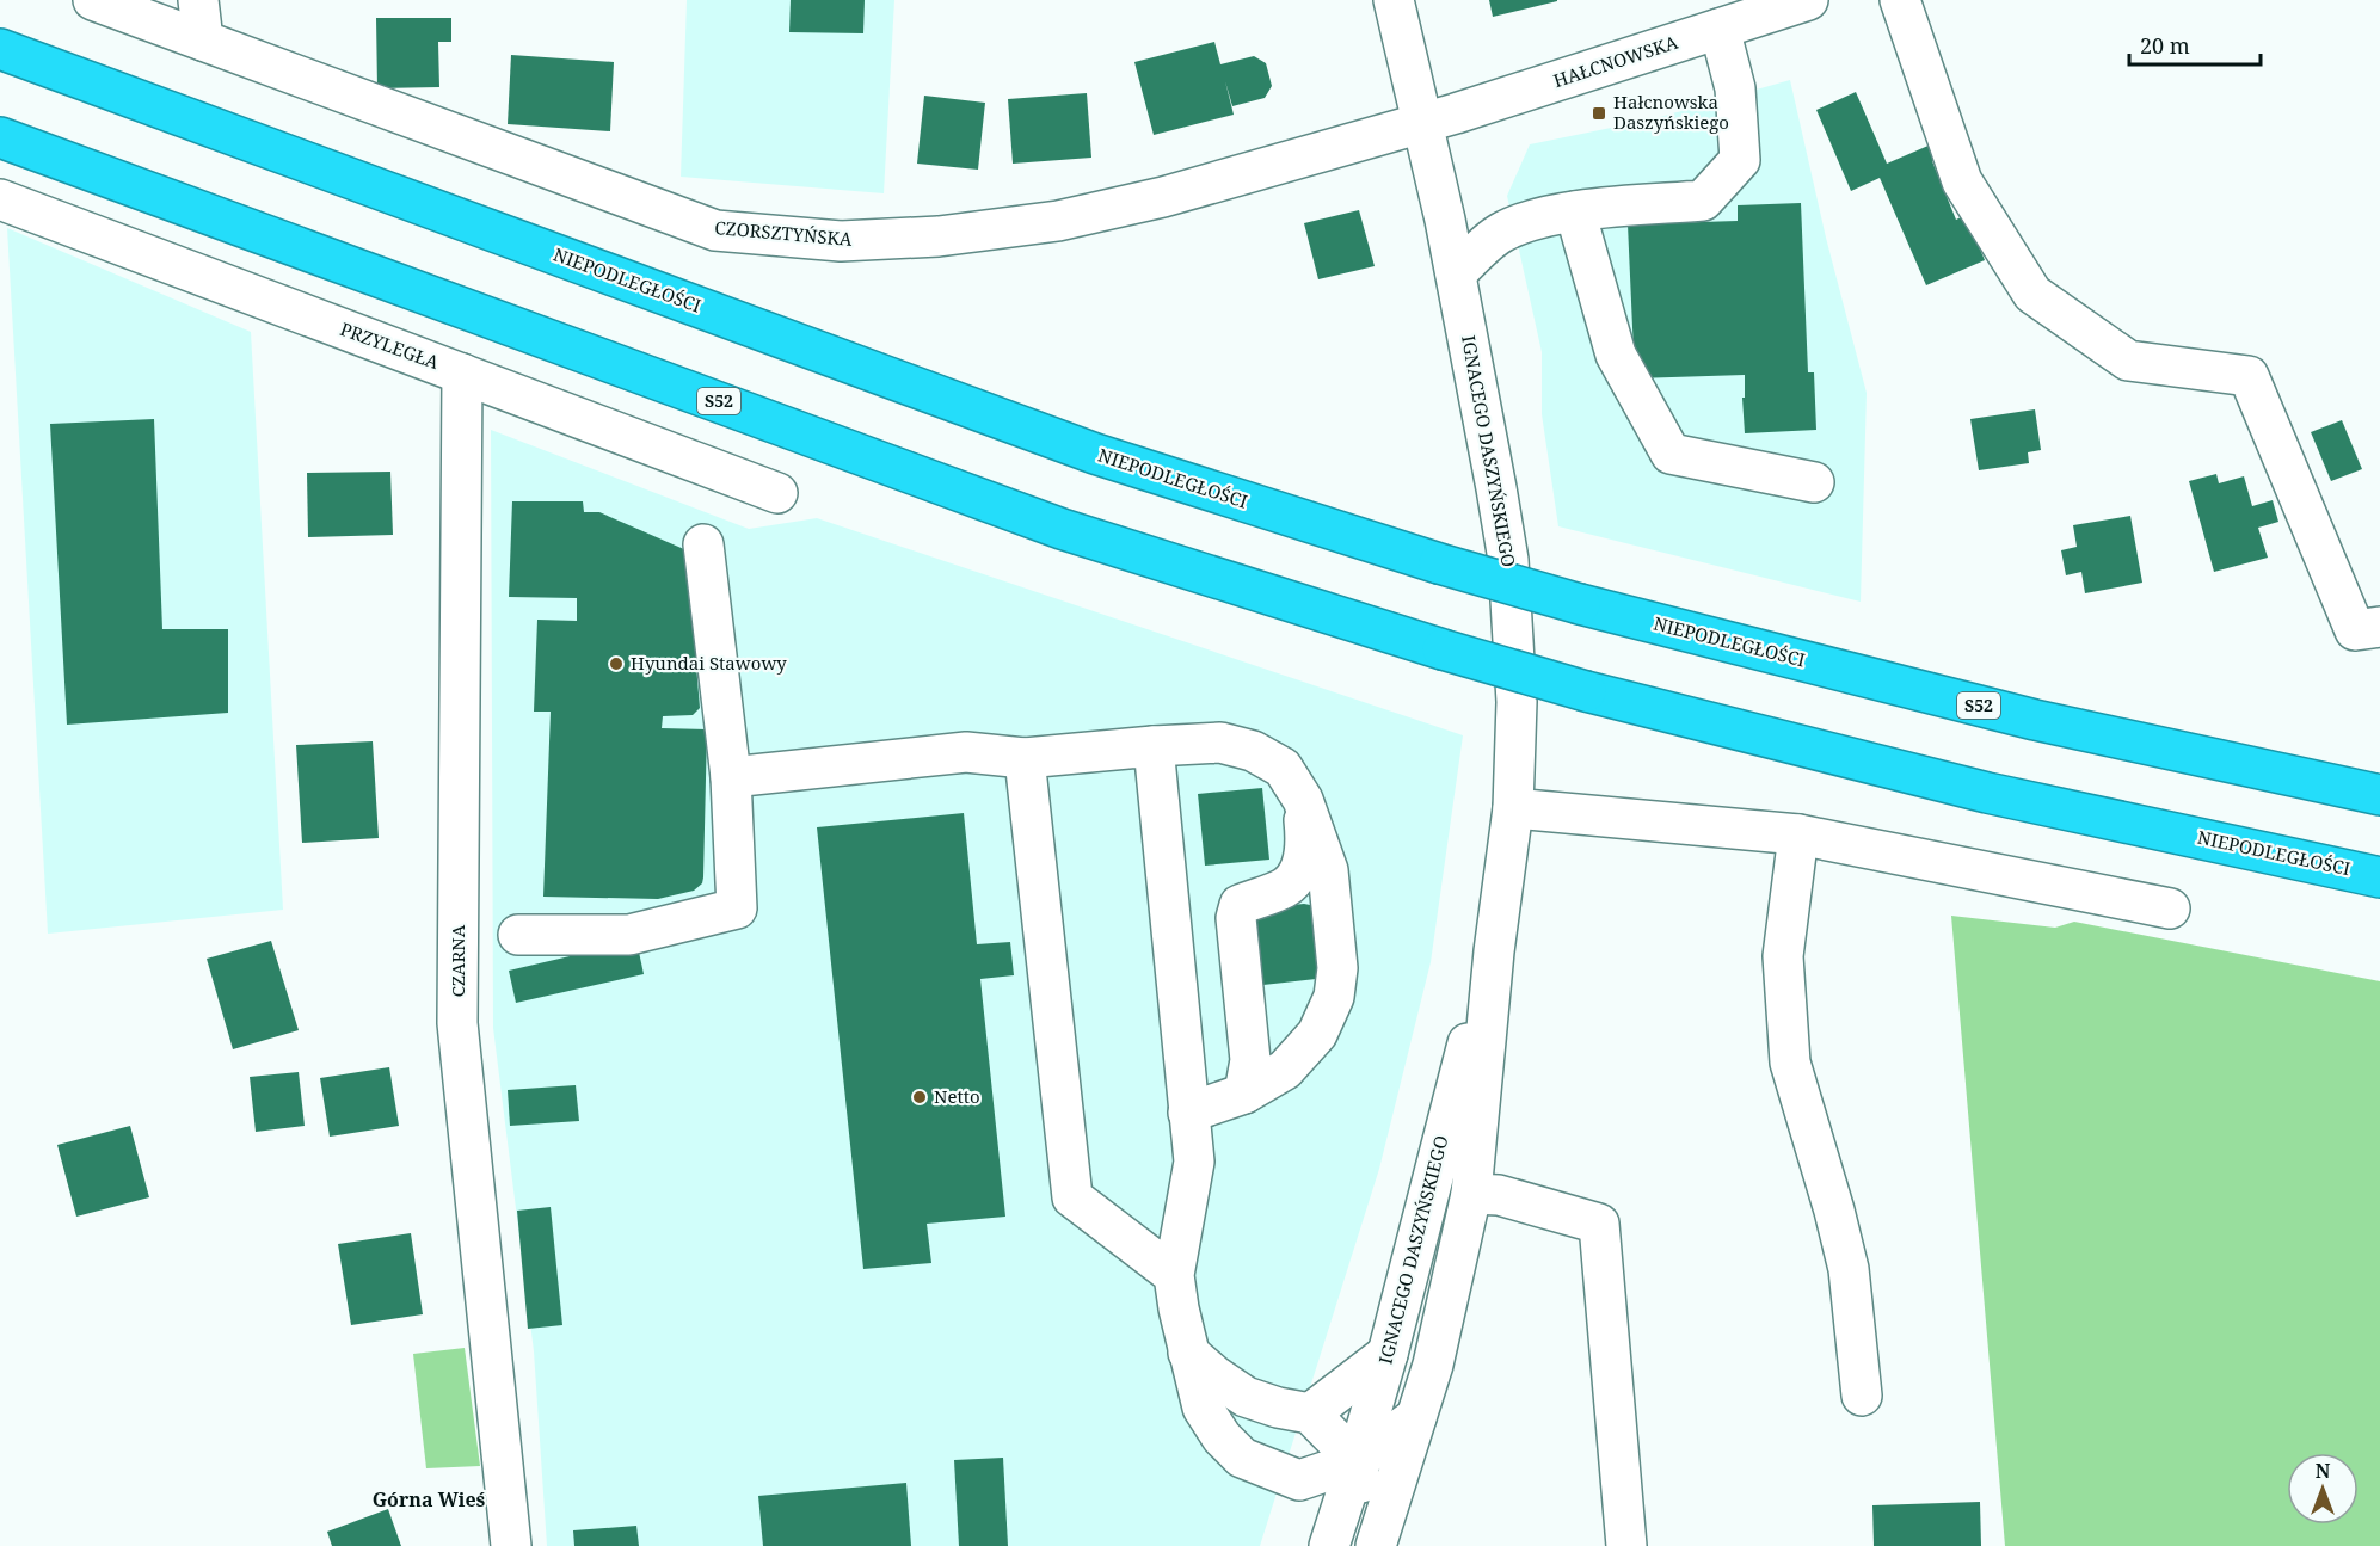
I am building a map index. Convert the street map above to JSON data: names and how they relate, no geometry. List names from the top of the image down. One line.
{"streets":{"highway":["NIEPODLEGŁOŚCI","S52"],"street":["HAŁCNOWSKA","CZORSZTYŃSKA","PRZYLEGŁA","IGNACEGO DASZYŃSKIEGO","CZARNA"]},"crossings":[["HAŁCNOWSKA","CZORSZTYŃSKA"],["HAŁCNOWSKA","IGNACEGO DASZYŃSKIEGO"],["CZORSZTYŃSKA","IGNACEGO DASZYŃSKIEGO"],["PRZYLEGŁA","CZARNA"]],"districts":["Górna Wieś"],"places":{"transit":["Hałcnowska Daszyńskiego"],"other":["Hyundai Stawowy","Netto"]},"scale_bar":"20 m","north":"top"}
